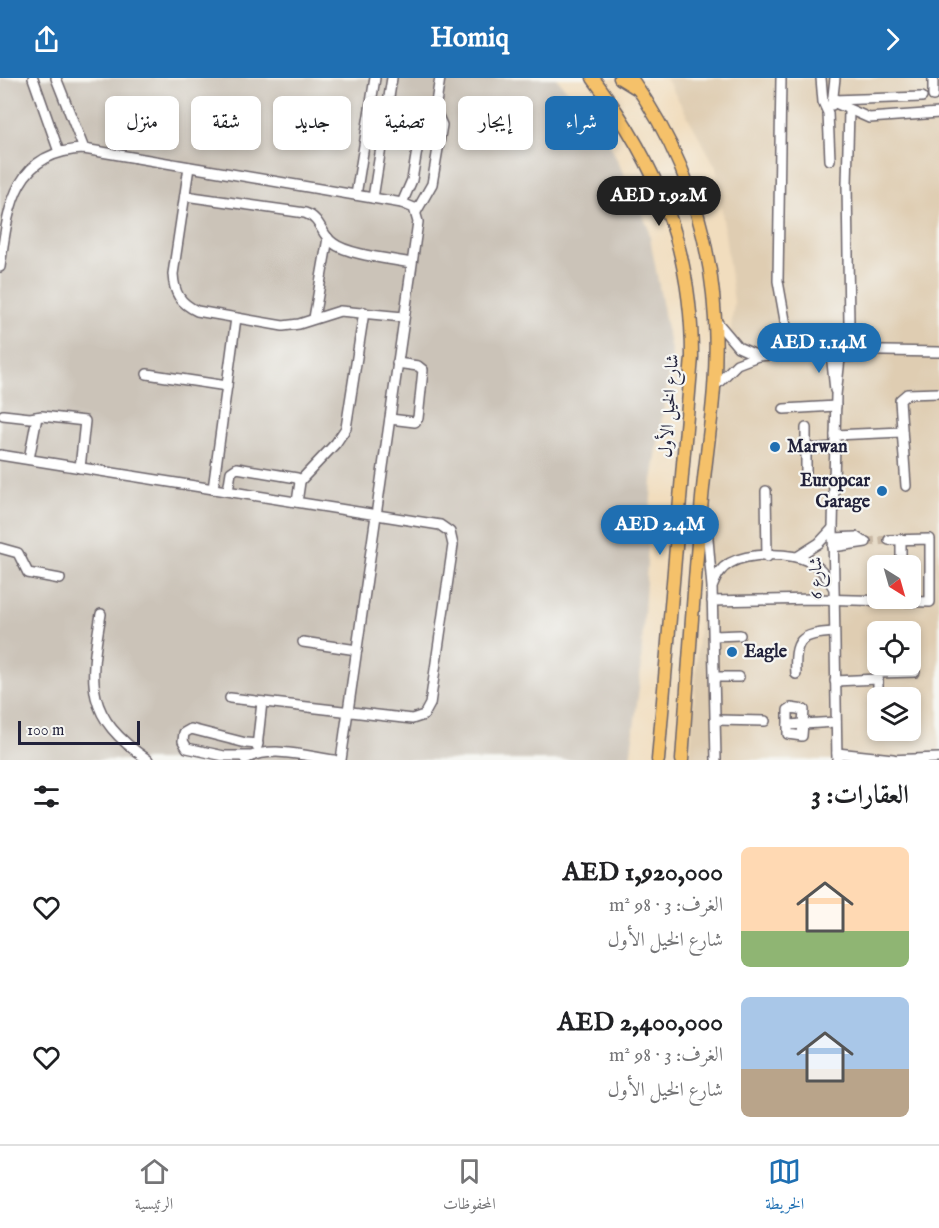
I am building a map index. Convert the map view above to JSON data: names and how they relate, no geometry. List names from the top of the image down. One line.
{"streets":{"main road":["شارع الخيل الأول"],"street":["شارع 6"]},"places":["Marwan","Europcar Garage","Eagle"],"scale_bar":"100 m","north":"bottom right","page":{"header":"Homiq","chip":["شراء","إيجار","تصفية","جديد","شقة","منزل"],"price":["AED 1.92M","AED 1.14M","AED 2.4M"],"scale":"100 m","heading":"العقارات: 3","list":[{"name":"AED 1,920,000","note":"الغرف: 3 · 98 m² · شارع الخيل الأول"},{"name":"AED 2,400,000","note":"الغرف: 3 · 98 m² · شارع الخيل الأول"}],"tabs":["الخريطة","المحفوظات","الرئيسية"]}}
